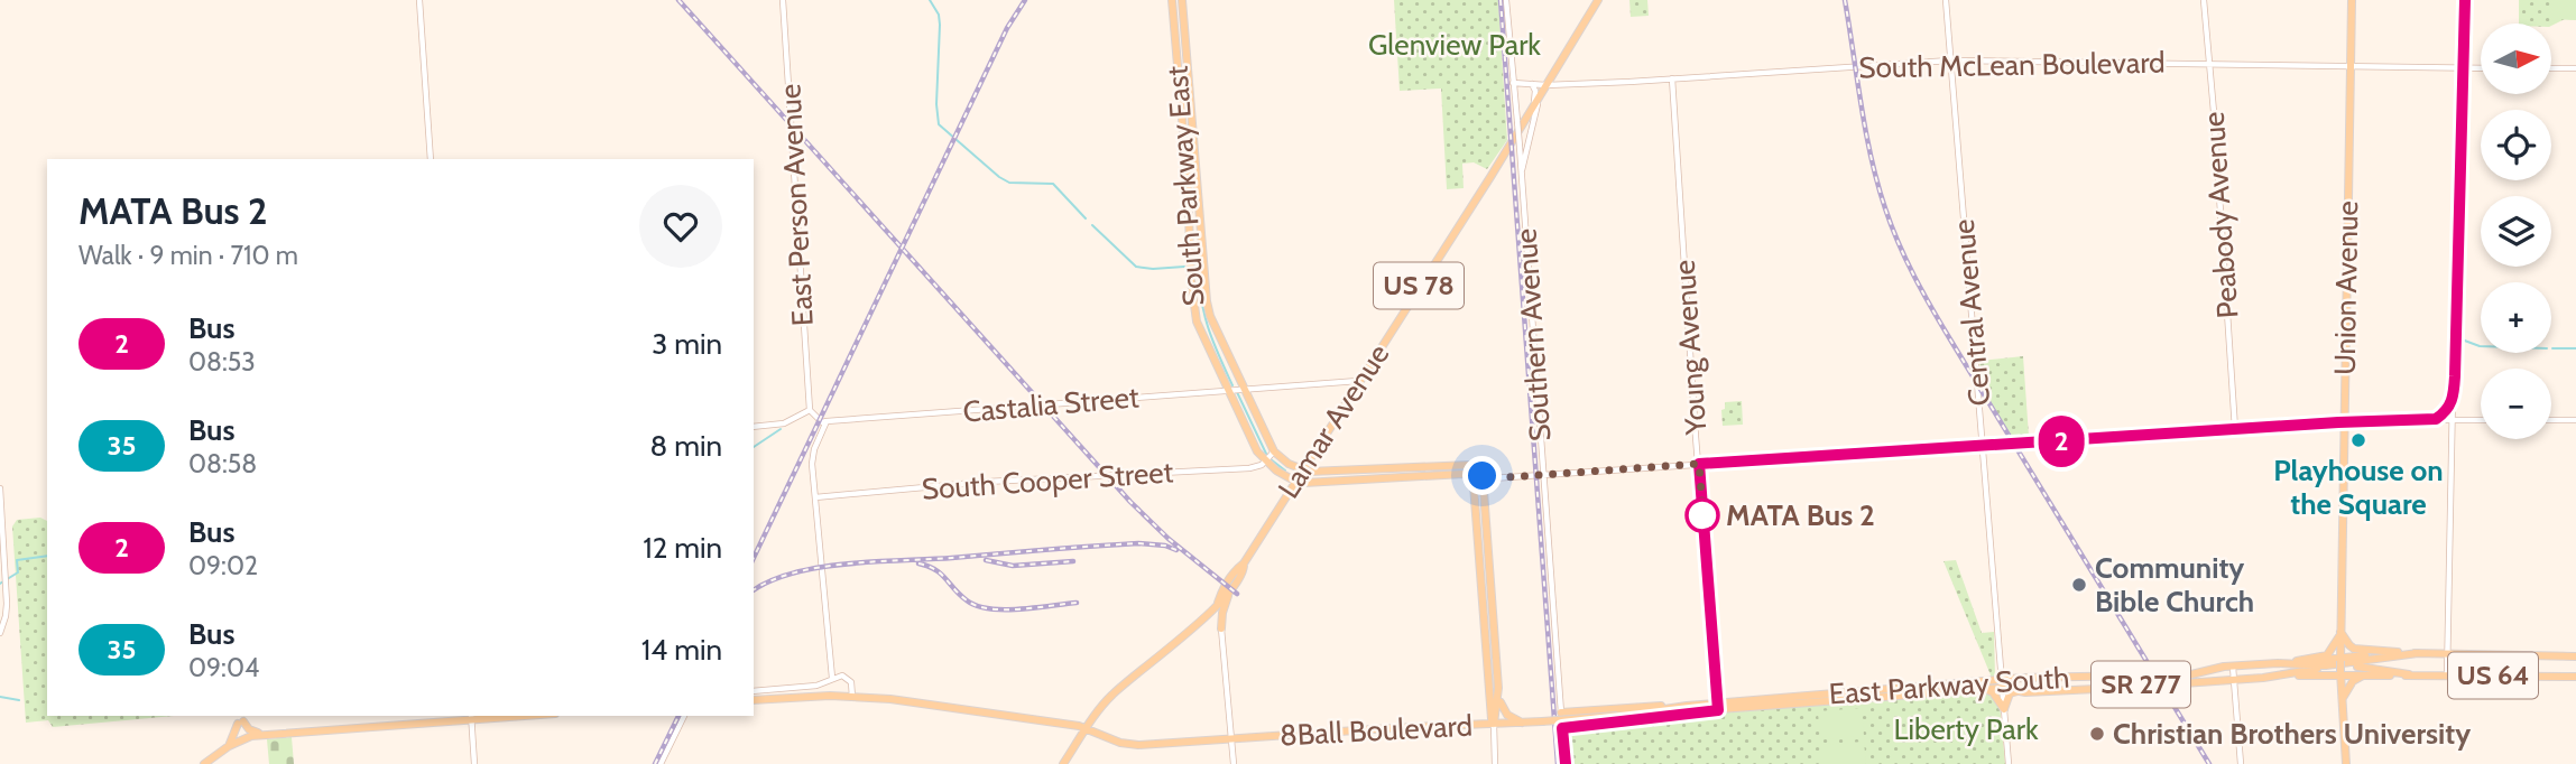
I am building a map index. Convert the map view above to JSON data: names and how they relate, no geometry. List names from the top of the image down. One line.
{"streets":{"main road":["South McLean Boulevard","South Parkway East","East Person Avenue","Peabody Avenue","US 78","Union Avenue","Central Avenue","Southern Avenue","Young Avenue","Castalia Street","Lamar Avenue","South Cooper Street","US 64","SR 277","East Parkway South","8Ball Boulevard"]},"crossings":[["South McLean Boulevard","Peabody Avenue"],["South McLean Boulevard","Union Avenue"],["South McLean Boulevard","Central Avenue"],["South McLean Boulevard","Southern Avenue"],["South McLean Boulevard","Young Avenue"],["South McLean Boulevard","Lamar Avenue"],["South Parkway East","Castalia Street"],["South Parkway East","Lamar Avenue"],["South Parkway East","South Cooper Street"],["Union Avenue","US 64"],["Central Avenue","East Parkway South"],["Young Avenue","East Parkway South"],["Castalia Street","Lamar Avenue"],["Lamar Avenue","SR 277"],["US 64","East Parkway South"],["SR 277","8Ball Boulevard"],["East Parkway South","8Ball Boulevard"]],"parks":["Glenview Park","Liberty Park"],"places":["Playhouse on the Square","MATA Bus 2","Community Bible Church","Christian Brothers University"],"lines":["bus line 2"],"north":"right","page":{"on_map":"2","map_buttons":["+","−"],"heading":["MATA Bus 2","Walk · 9 min · 710 m"],"list":[{"mark":"2","name":"Bus","note":"08:53","value":"3 min"},{"mark":"35","name":"Bus","note":"08:58","value":"8 min"},{"mark":"2","name":"Bus","note":"09:02","value":"12 min"},{"mark":"35","name":"Bus","note":"09:04","value":"14 min"}]}}
